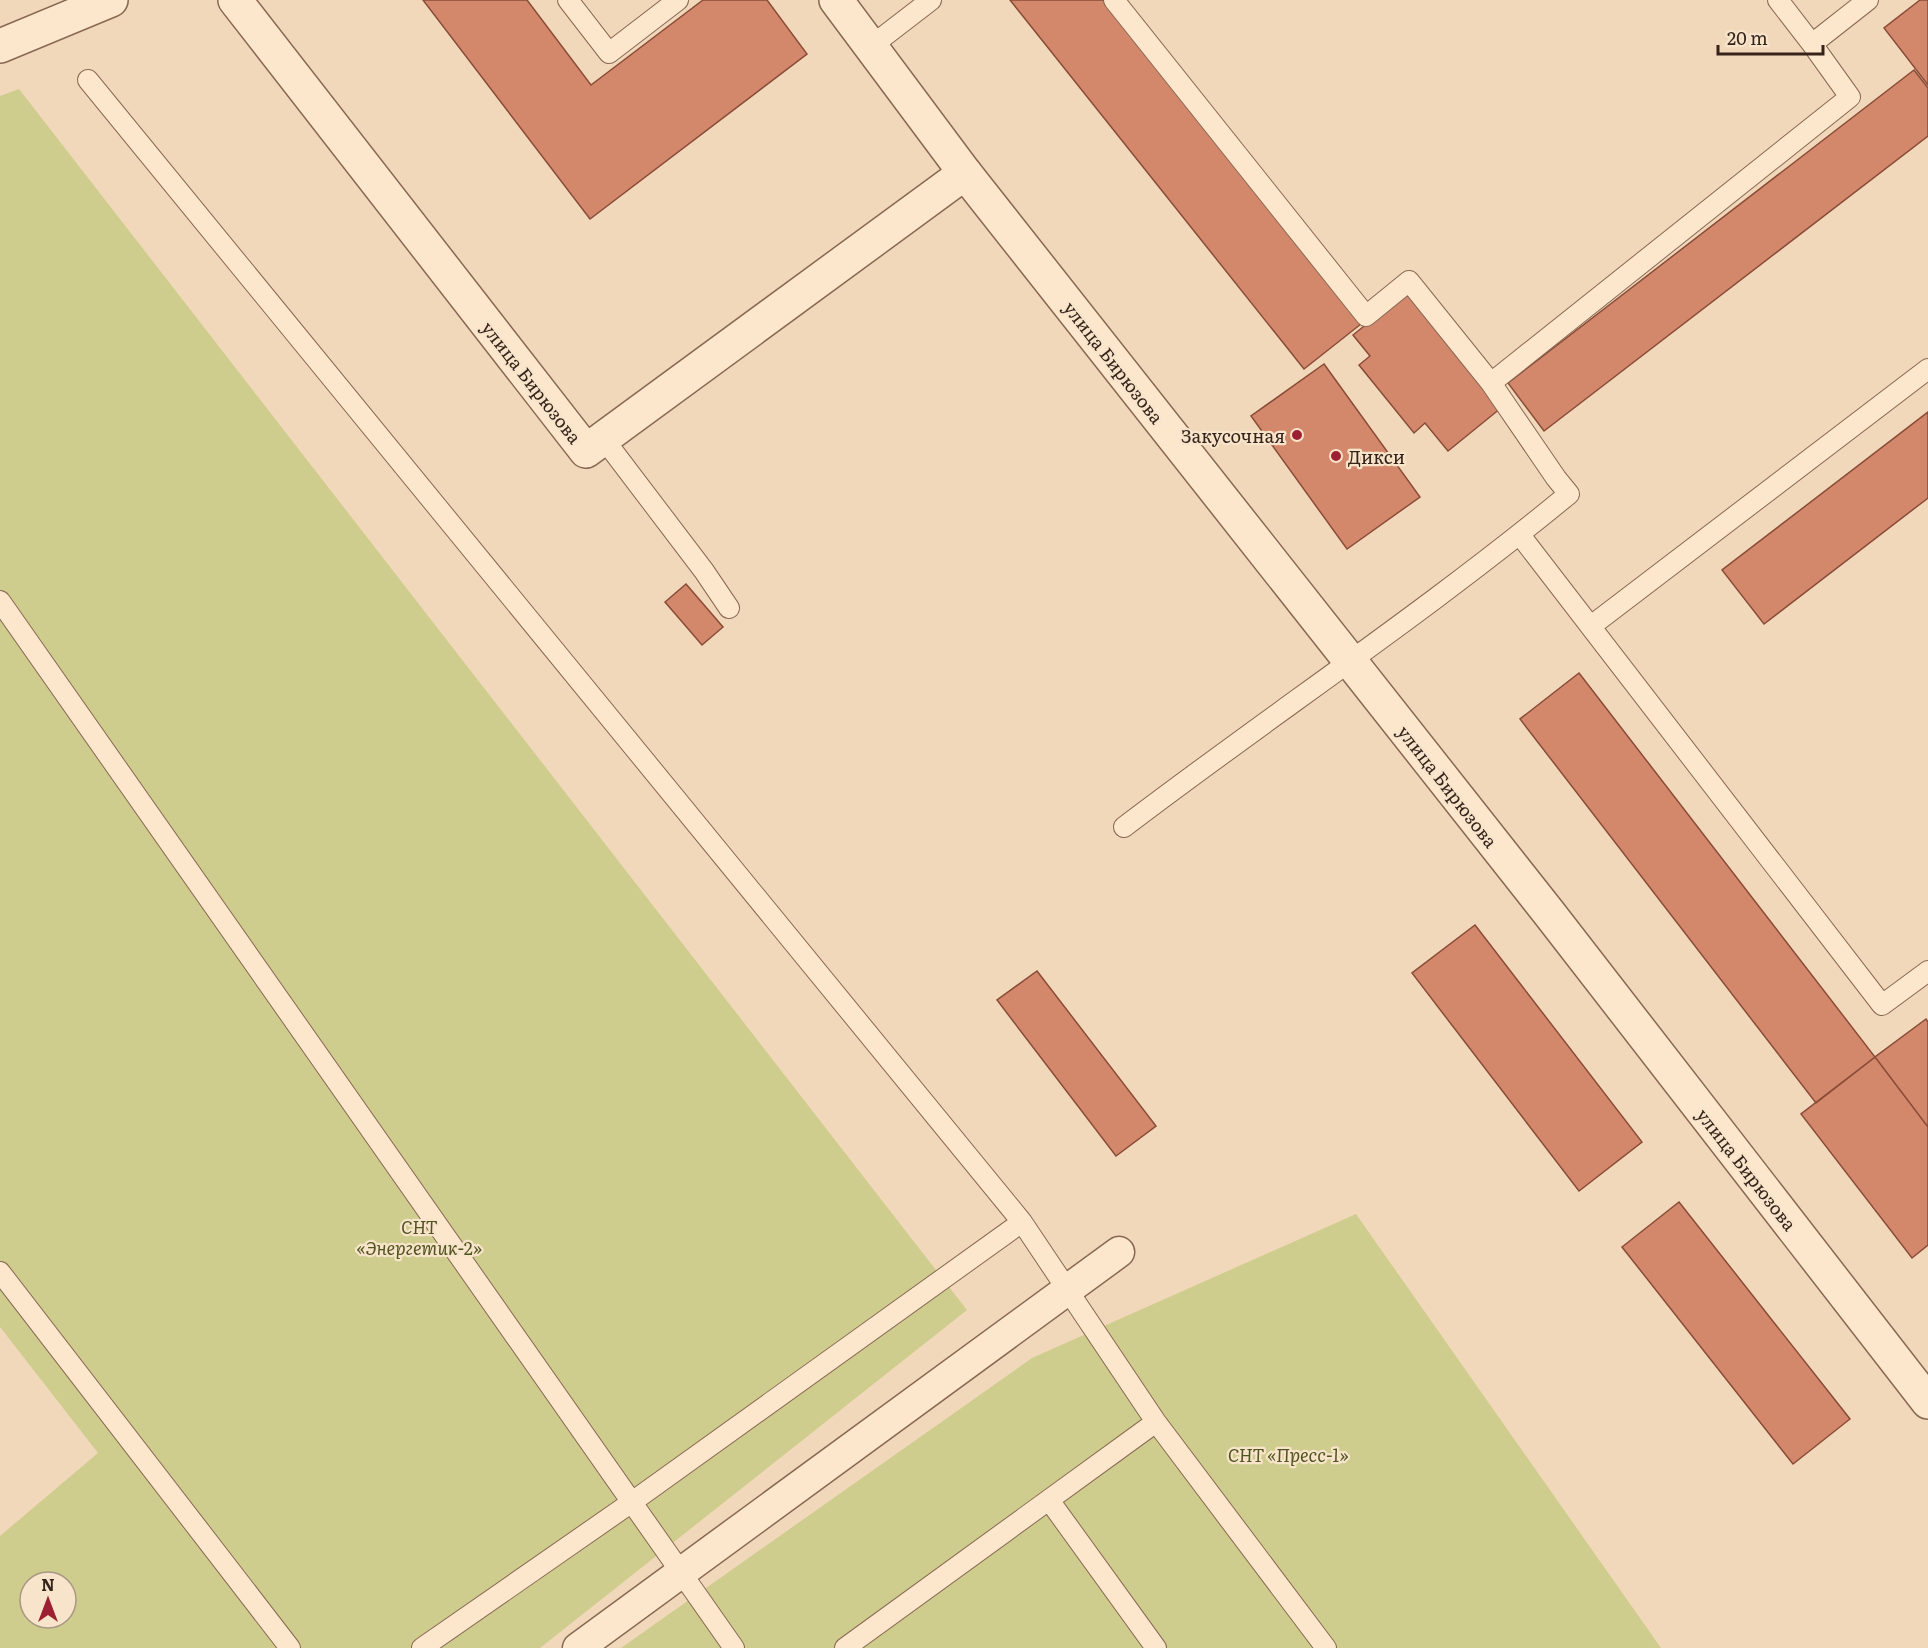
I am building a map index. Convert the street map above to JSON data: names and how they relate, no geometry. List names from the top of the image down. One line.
{"streets":{"street":["улица Бирюзова"]},"parks":["СНТ «Энергетик-2»","СНТ «Пресс-1»"],"places":["Закусочная","Дикси"],"scale_bar":"20 m","north":"top"}
